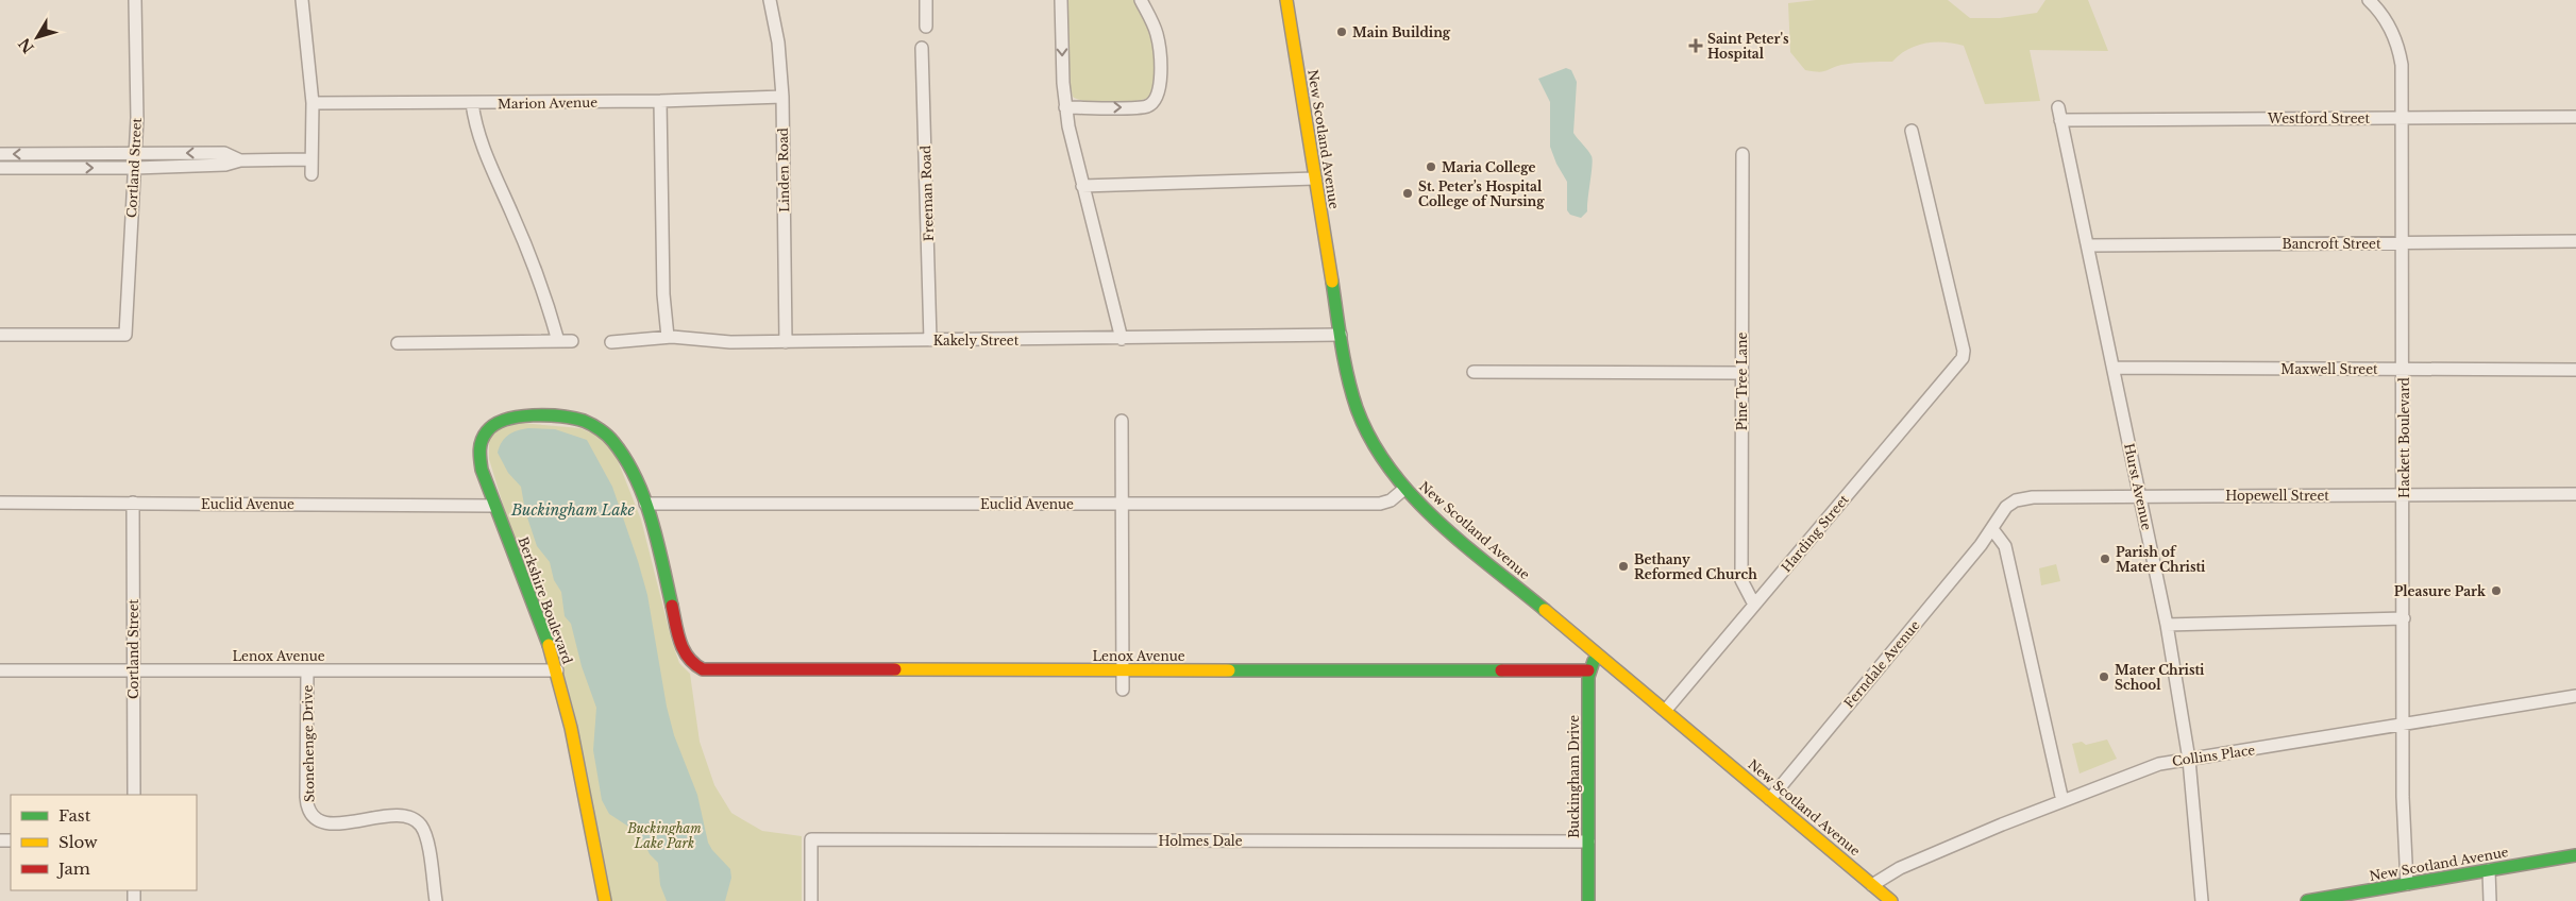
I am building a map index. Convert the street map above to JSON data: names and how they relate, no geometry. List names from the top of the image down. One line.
{"streets":{"street":["Marion Avenue","Westford Street","New Scotland Avenue","Cortland Street","Linden Road","Freeman Road","Bancroft Street","Kakely Street","Maxwell Street","Pine Tree Lane","Hackett Boulevard","Hurst Avenue","Hopewell Street","Euclid Avenue","Harding Street","Berkshire Boulevard","Lenox Avenue","Ferndale Avenue","Stonehenge Drive","Collins Place","Buckingham Drive","Holmes Dale"]},"crossings":[["Marion Avenue","Linden Road"],["Westford Street","Hackett Boulevard"],["Westford Street","Hurst Avenue"],["New Scotland Avenue","Kakely Street"],["New Scotland Avenue","Hackett Boulevard"],["New Scotland Avenue","Euclid Avenue"],["New Scotland Avenue","Harding Street"],["New Scotland Avenue","Ferndale Avenue"],["New Scotland Avenue","Collins Place"],["Cortland Street","Euclid Avenue"],["Cortland Street","Lenox Avenue"],["Linden Road","Kakely Street"],["Freeman Road","Kakely Street"],["Bancroft Street","Hackett Boulevard"],["Bancroft Street","Hurst Avenue"],["Maxwell Street","Hackett Boulevard"],["Maxwell Street","Hurst Avenue"],["Pine Tree Lane","Harding Street"],["Hackett Boulevard","Hopewell Street"],["Hackett Boulevard","Collins Place"],["Hurst Avenue","Hopewell Street"],["Hurst Avenue","Collins Place"],["Hopewell Street","Ferndale Avenue"],["Euclid Avenue","Berkshire Boulevard"],["Berkshire Boulevard","Lenox Avenue"],["Lenox Avenue","Stonehenge Drive"],["Lenox Avenue","Buckingham Drive"],["Buckingham Drive","Holmes Dale"]],"water":["Buckingham Lake"],"parks":["Buckingham Lake Park"],"places":{"other":["Main Building","Maria College","St. Peter’s Hospital College of Nursing","Parish of Mater Christi","Bethany Reformed Church","Pleasure Park","Mater Christi School"],"health":["Saint Peter's Hospital"]},"legend":["Fast","Slow","Jam"],"north":"bottom left"}
